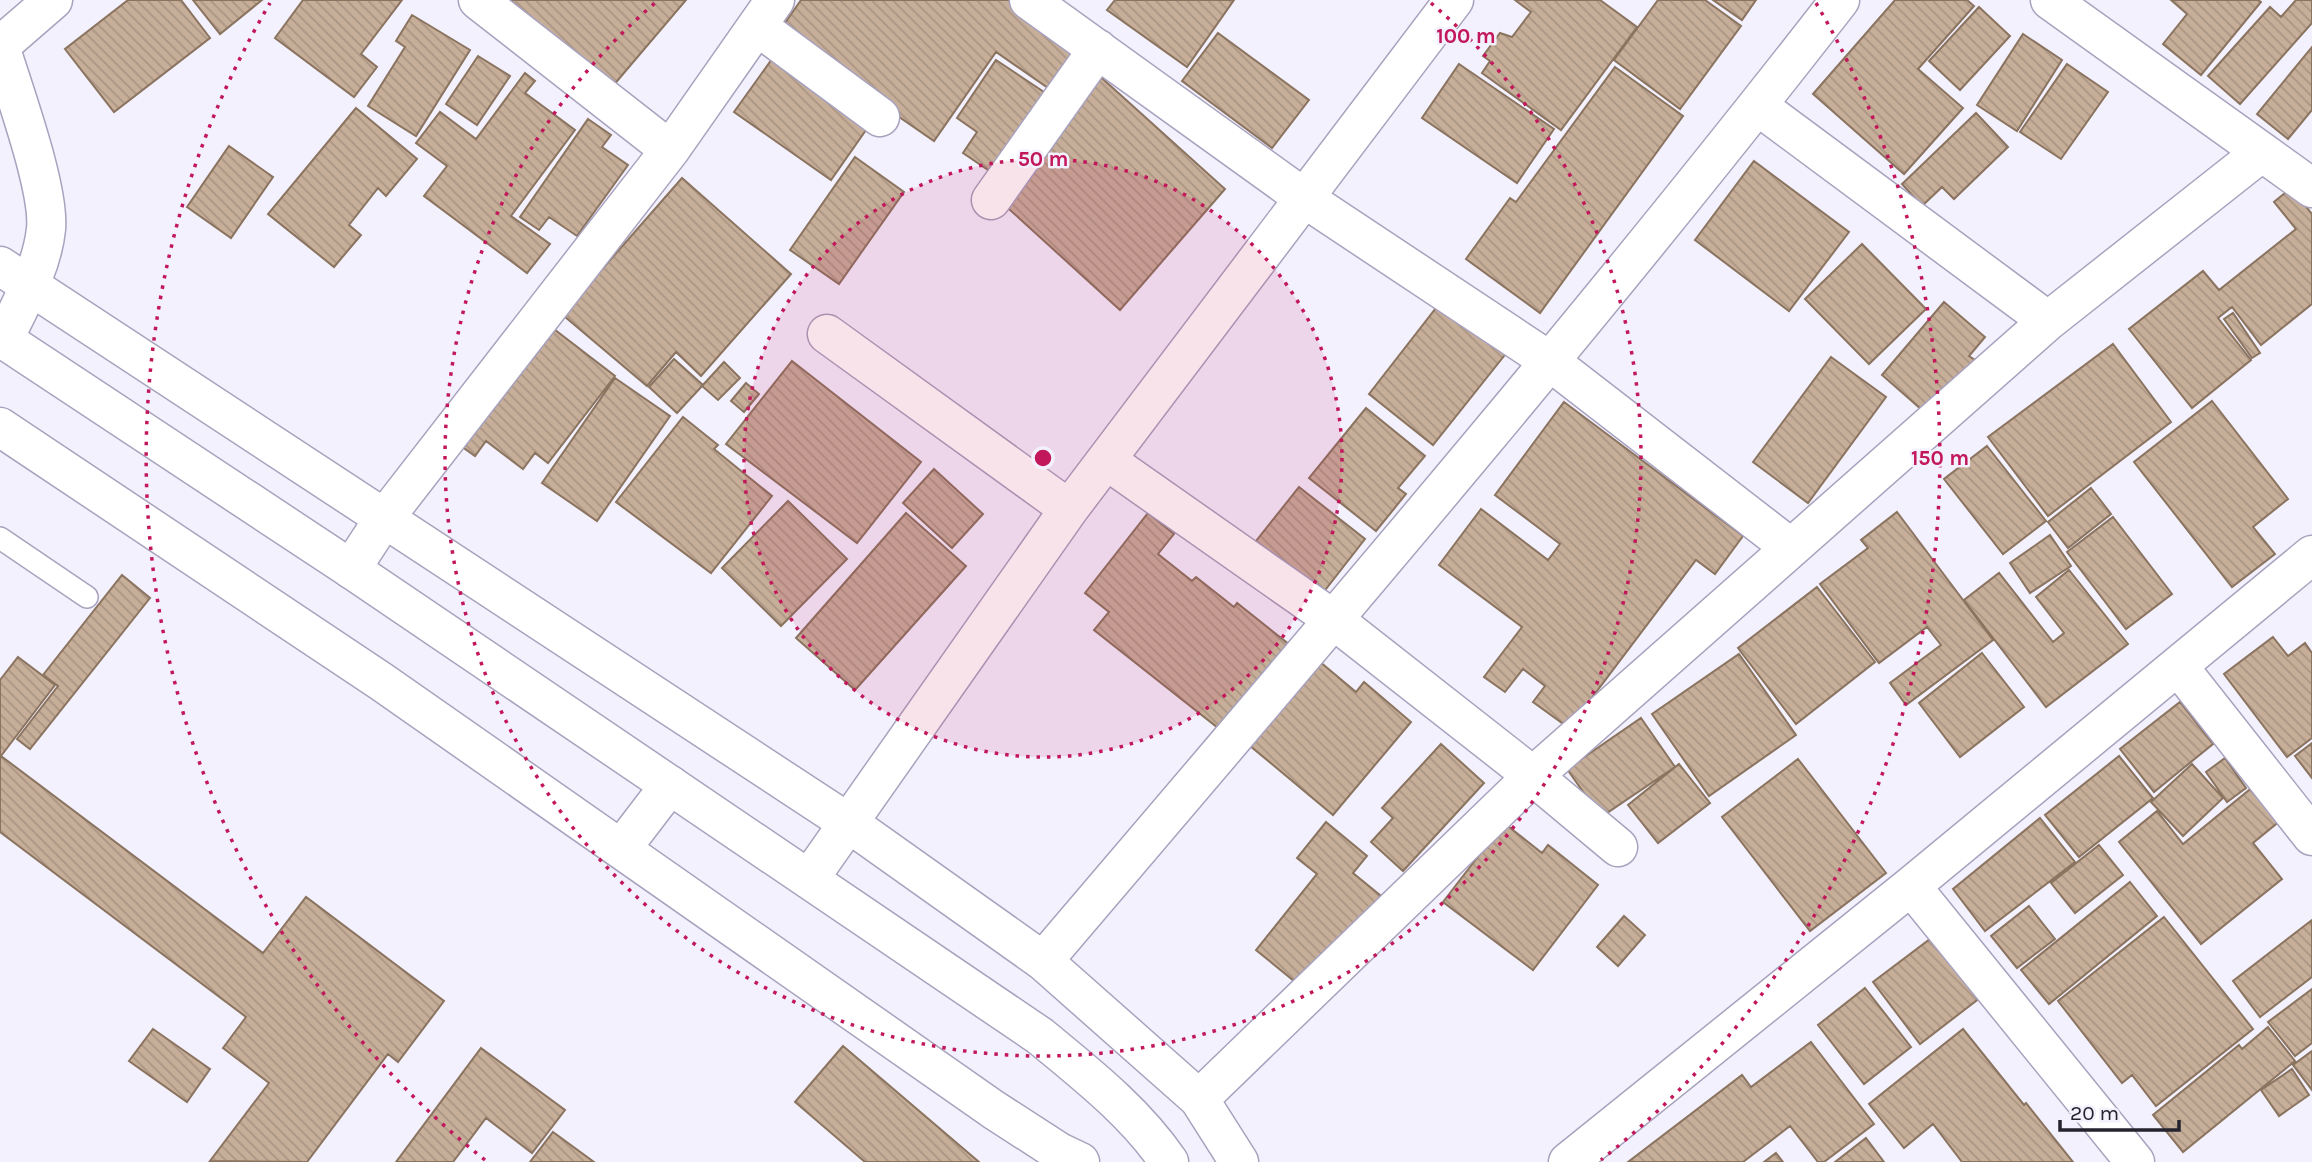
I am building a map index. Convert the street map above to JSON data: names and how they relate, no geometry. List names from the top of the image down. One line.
{"scale_bar":"20 m","rings":["100 m","50 m","150 m"]}
